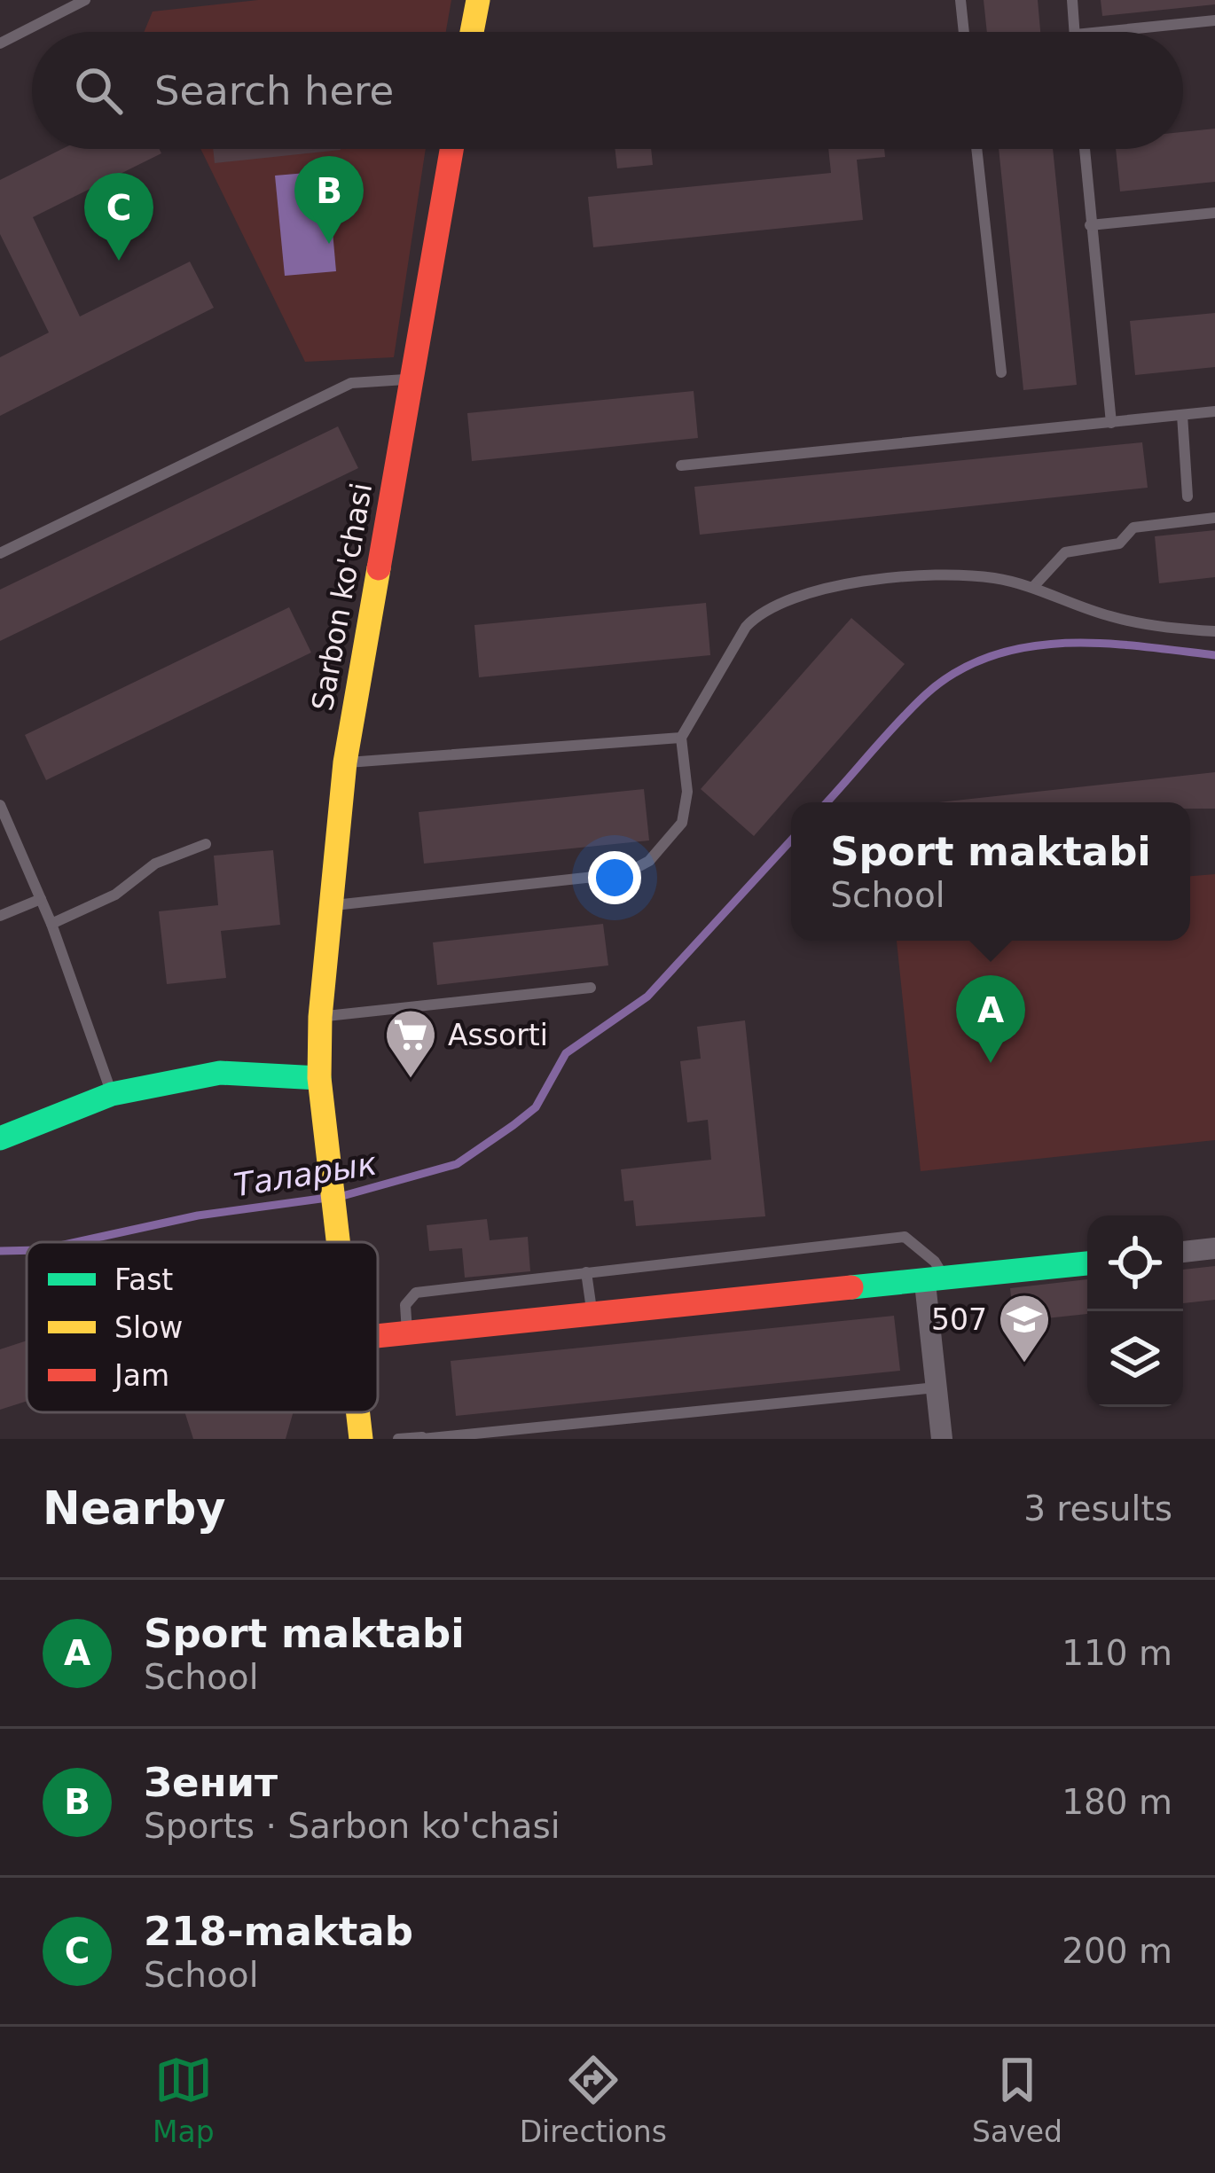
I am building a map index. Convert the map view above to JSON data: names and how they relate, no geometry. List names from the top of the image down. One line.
{"streets":{"street":["Sarbon ko'chasi"]},"water":["Таларык"],"places":{"supermarket":["Assorti"],"school or university":["507"]},"legend":["Fast","Slow","Jam"],"page":{"search":"Search here","pins":["B","C","A"],"popup":["Sport maktabi","School"],"heading":["Nearby","3 results"],"list":[{"mark":"A","name":"Sport maktabi","note":"School","value":"110 m"},{"mark":"B","name":"Зенит","note":"Sports · Sarbon ko'chasi","value":"180 m"},{"mark":"C","name":"218-maktab","note":"School","value":"200 m"}],"nav":["Map","Directions","Saved"]}}
